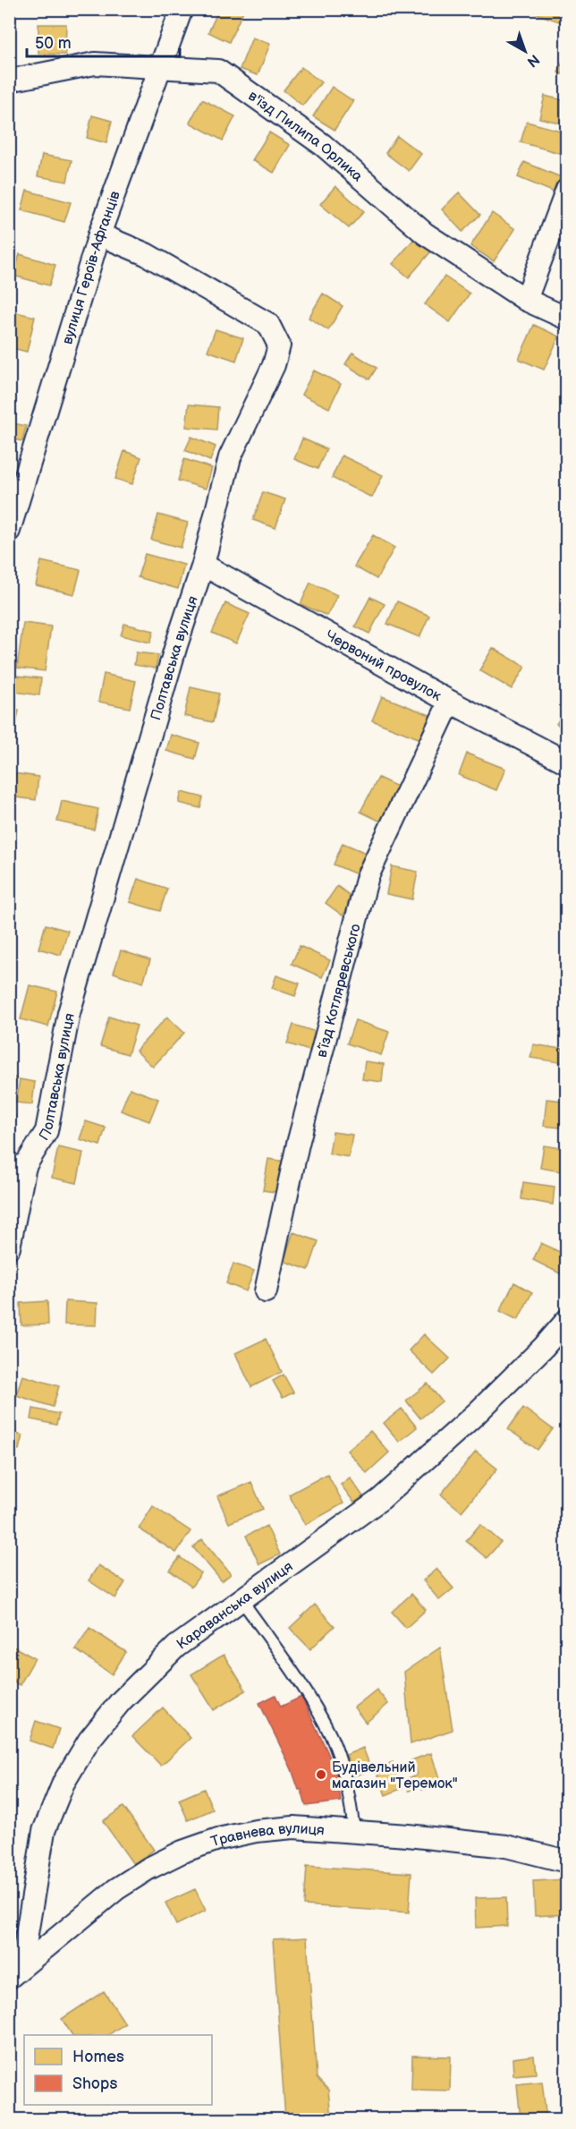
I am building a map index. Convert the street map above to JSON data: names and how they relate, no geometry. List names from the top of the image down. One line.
{"streets":{"street":["в'їзд Пилипа Орлика","вулиця Героїв-Афганців","Полтавська вулиця","Червоний провулок","в’їзд Котляревського","Караванська вулиця","Травнева вулиця"]},"crossings":[["в'їзд Пилипа Орлика","вулиця Героїв-Афганців"],["вулиця Героїв-Афганців","Полтавська вулиця"],["Полтавська вулиця","Червоний провулок"],["Червоний провулок","в’їзд Котляревського"],["Караванська вулиця","Травнева вулиця"]],"places":["Будівельний магазин \"Теремок\""],"legend":["Homes","Shops"],"scale_bar":"50 m","north":"bottom right"}
